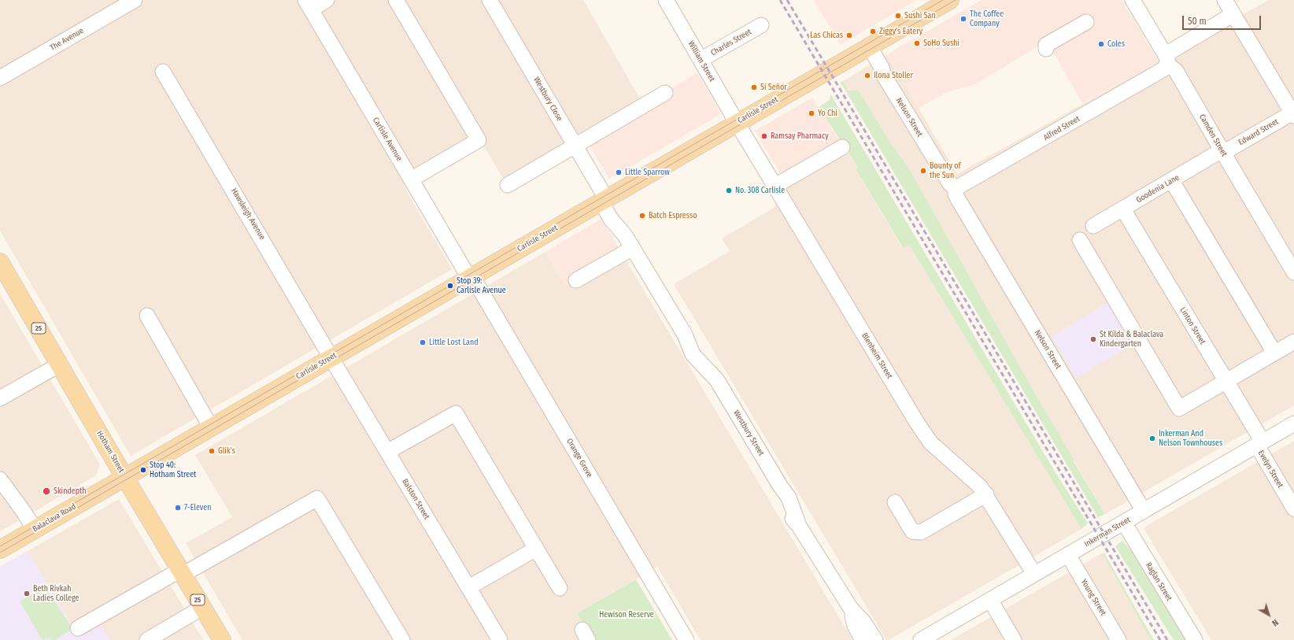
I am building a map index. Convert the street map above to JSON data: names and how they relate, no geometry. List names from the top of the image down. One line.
{"streets":{"main road":["Carlisle Street","25","Hotham Street","Balaclava Road"],"street":["The Avenue","Charles Street","William Street","Westbury Close","Nelson Street","Alfred Street","Edward Street","Camden Street","Carlisle Avenue","Goodenia Lane","Hawsleigh Avenue","Linton Street","Blenheim Street","Westbury Street","Orange Grove","Evelyn Street","Balston Street","Inkerman Street","Raglan Street","Young Street"]},"crossings":[["Charles Street","William Street"],["William Street","Carlisle Street"],["William Street","Blenheim Street"],["Westbury Close","Carlisle Street"],["Westbury Close","Westbury Street"],["Carlisle Street","Nelson Street"],["Carlisle Street","Carlisle Avenue"],["Carlisle Street","Hawsleigh Avenue"],["Carlisle Street","Blenheim Street"],["Carlisle Street","Westbury Street"],["Carlisle Street","Hotham Street"],["Carlisle Street","Orange Grove"],["Carlisle Street","Balston Street"],["Carlisle Street","Balaclava Road"],["Nelson Street","Alfred Street"],["Nelson Street","Inkerman Street"],["Alfred Street","Camden Street"],["Edward Street","Camden Street"],["Edward Street","Goodenia Lane"],["Camden Street","Goodenia Lane"],["Carlisle Avenue","Orange Grove"],["Goodenia Lane","Linton Street"],["Hawsleigh Avenue","Balston Street"],["Linton Street","Evelyn Street"],["Linton Street","Inkerman Street"],["Blenheim Street","Inkerman Street"],["Hotham Street","Balaclava Road"],["Evelyn Street","Inkerman Street"],["Inkerman Street","Raglan Street"],["Inkerman Street","Young Street"]],"parks":["Hewison Reserve"],"places":["Sushi San","The Coffee Company","Ziggy's Eatery","Las Chicas","SoHo Sushi","Coles","Ilona Stoller","Si Señor","Yo Chi","Ramsay Pharmacy","Bounty of the Sun","Little Sparrow","No. 308 Carlisle","Batch Espresso","Stop 39: Carlisle Avenue","St Kilda & Balaclava Kindergarten","Little Lost Land","Inkerman And Nelson Townhouses","Glik’s","Stop 40: Hotham Street","Skindepth","7-Eleven","Beth Rivkah Ladies College"],"scale_bar":"50 m","north":"bottom right"}
